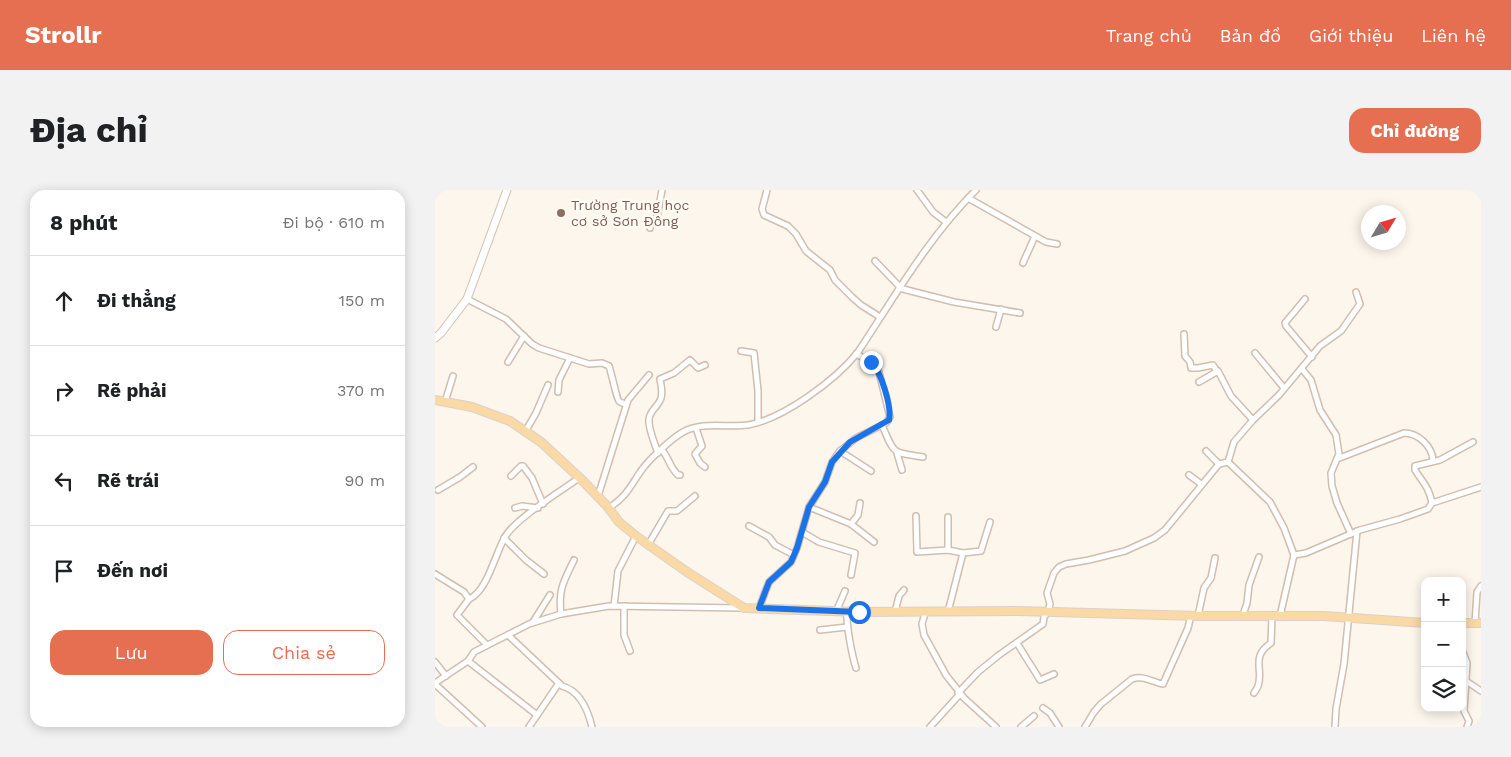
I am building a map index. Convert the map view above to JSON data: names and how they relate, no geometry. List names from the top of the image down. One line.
{"places":["Trường Trung học cơ sở Sơn Đông"],"north":"top right","page":{"header":"Strollr","nav":["Trang chủ","Bản đồ","Giới thiệu","Liên hệ"],"buttons":["Chỉ đường",["Lưu","Chia sẻ"]],"title":"Địa chỉ","heading":["8 phút","Đi bộ · 610 m"],"list":[["Đi thẳng","150 m"],["Rẽ phải","370 m"],["Rẽ trái","90 m"],"Đến nơi"],"map_buttons":["+","−"]}}
